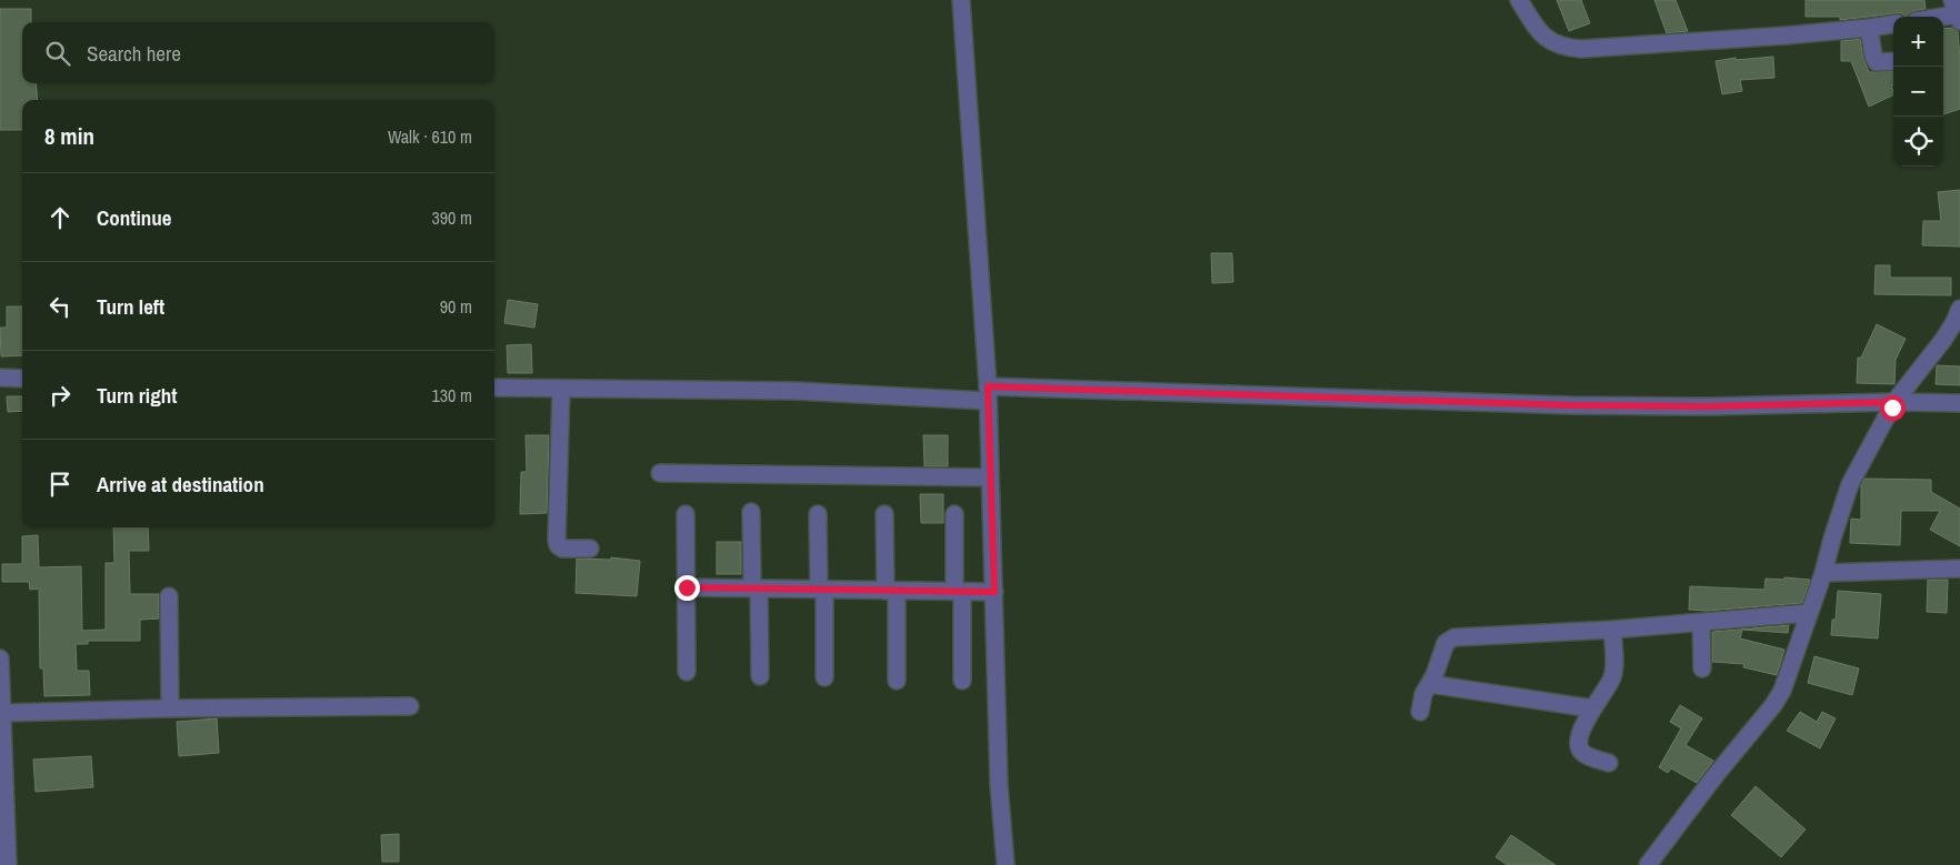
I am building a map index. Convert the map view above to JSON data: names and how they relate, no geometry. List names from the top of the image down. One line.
{"page":{"map_buttons":["+","−"],"search":"Search here","heading":["8 min","Walk · 610 m"],"list":[["Continue","390 m"],["Turn left","90 m"],["Turn right","130 m"],"Arrive at destination"]}}
